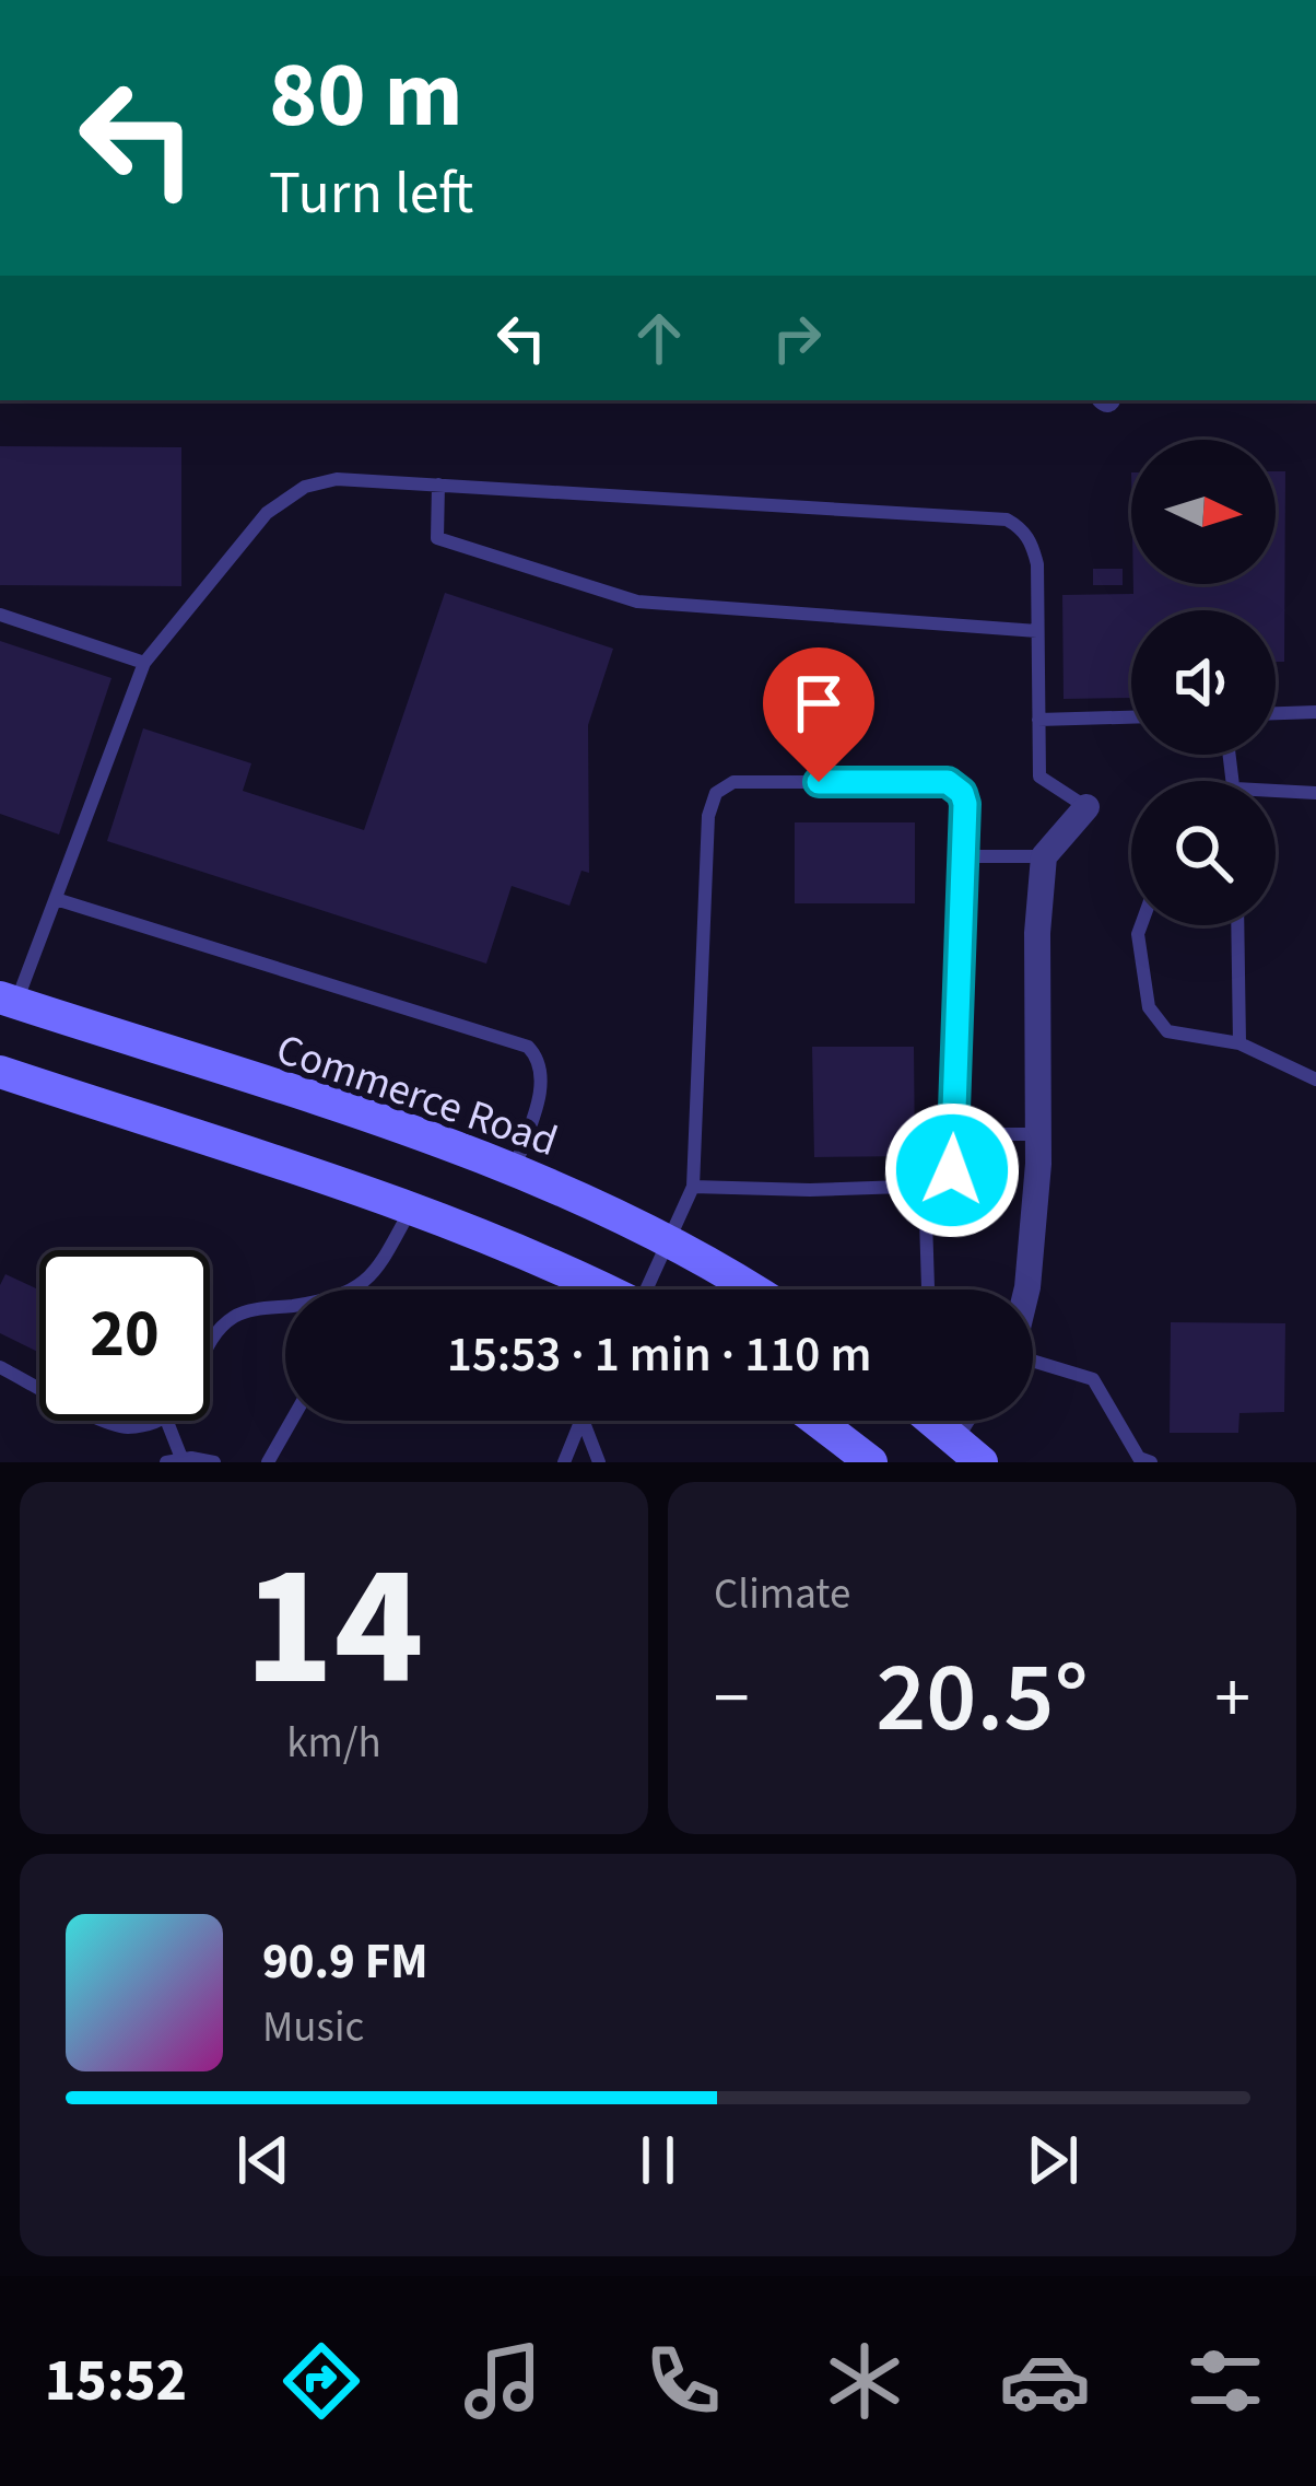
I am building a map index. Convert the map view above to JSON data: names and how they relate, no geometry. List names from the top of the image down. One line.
{"streets":{"main road":["Commerce Road"]},"north":"right","page":{"turn":["80 m","Turn left"],"limit":"20","trip":"15:53 · 1 min · 110 m","tile":[["14","km/h"],"Climate"],"heat":["−","20.5°","+"],"song":["90.9 FM","Music"],"tabs":"15:52"}}
